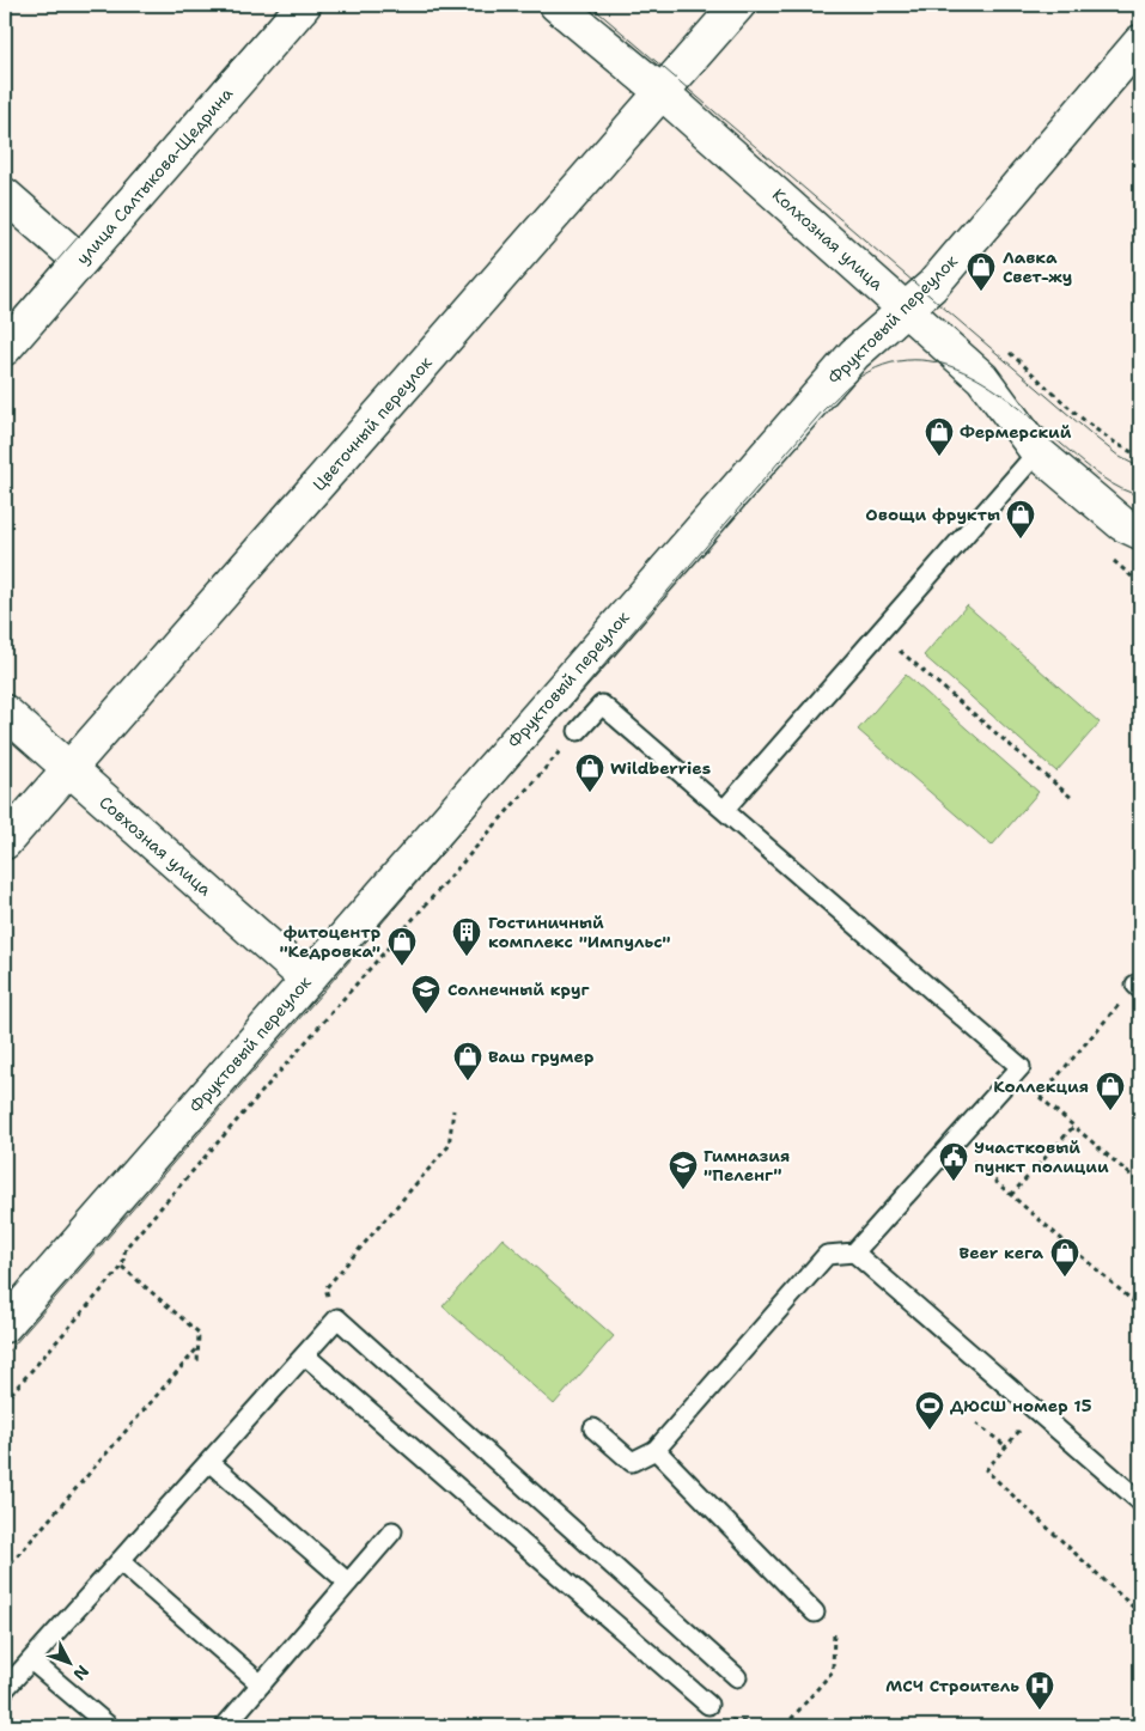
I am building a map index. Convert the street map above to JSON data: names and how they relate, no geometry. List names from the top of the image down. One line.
{"streets":{"street":["улица Салтыкова-Щедрина","Колхозная улица","Фруктовый переулок","Цветочный переулок","Совхозная улица"]},"crossings":[["Колхозная улица","Фруктовый переулок"],["Колхозная улица","Цветочный переулок"],["Фруктовый переулок","Совхозная улица"],["Цветочный переулок","Совхозная улица"]],"places":{"shop":["Лавка Свет-жу","Фермерский","Овощи фрукты","Wildberries","фитоцентр \"Кедровка\"","Ваш грумер","Коллекция","Beer кега"],"building":["Гостиничный комплекс \"Импульс\""],"school or university":["Солнечный круг","Гимназия \"Пеленг\""],"public building":["Участковый пункт полиции"],"sports":["ДЮСШ номер 15"],"hospital":["МСЧ Строитель"]},"north":"bottom right"}
